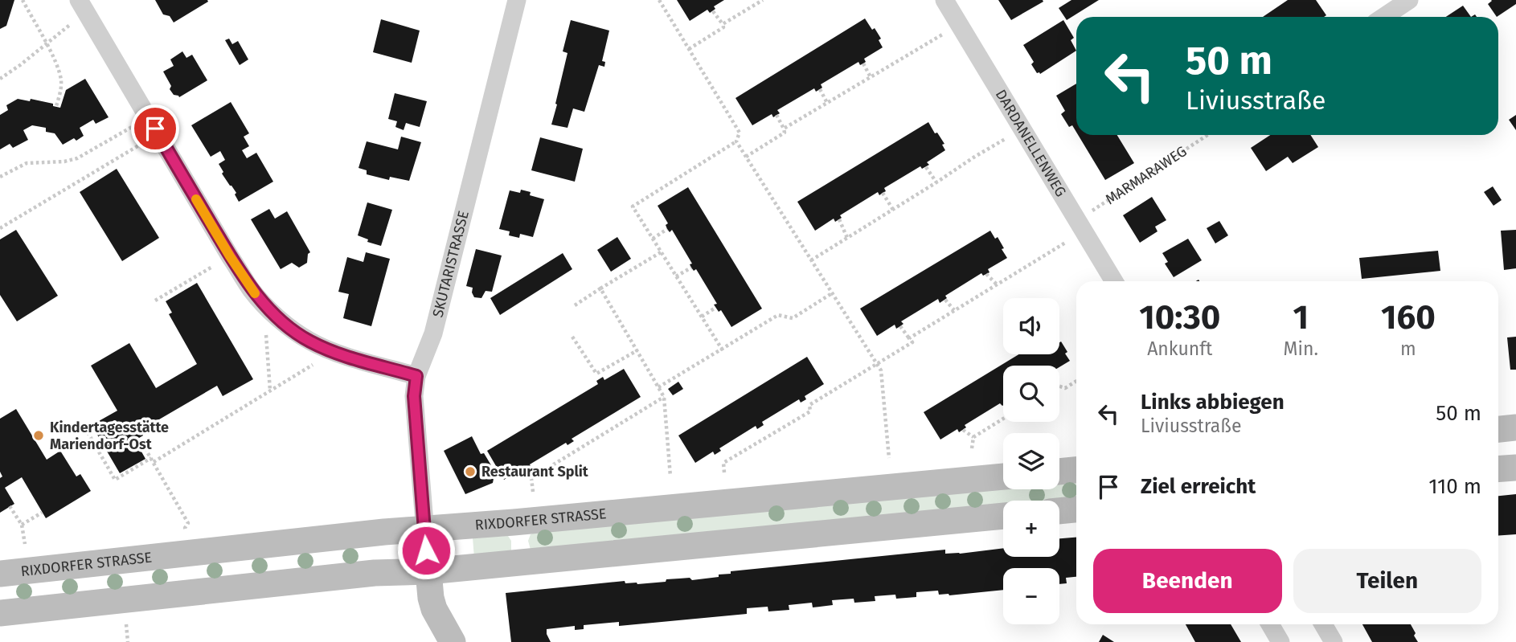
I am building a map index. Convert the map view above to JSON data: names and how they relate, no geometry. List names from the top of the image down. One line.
{"streets":{"street":["DARDANELLENWEG","SKUTARISTRASSE","RIXDORFER STRASSE"],"path":["MARMARAWEG"]},"crossings":[["DARDANELLENWEG","MARMARAWEG"],["SKUTARISTRASSE","RIXDORFER STRASSE"]],"places":["Kindertagesstätte Mariendorf-Ost","Restaurant Split"],"page":{"turn":["50 m","Liviusstraße"],"eta":["10:30","Ankunft","1","Min.","160","m"],"map_buttons":["+","−"],"list":[{"name":"Links abbiegen","note":"Liviusstraße","value":"50 m"},{"name":"Ziel erreicht","value":"110 m"}],"buttons":["Beenden","Teilen"]}}
